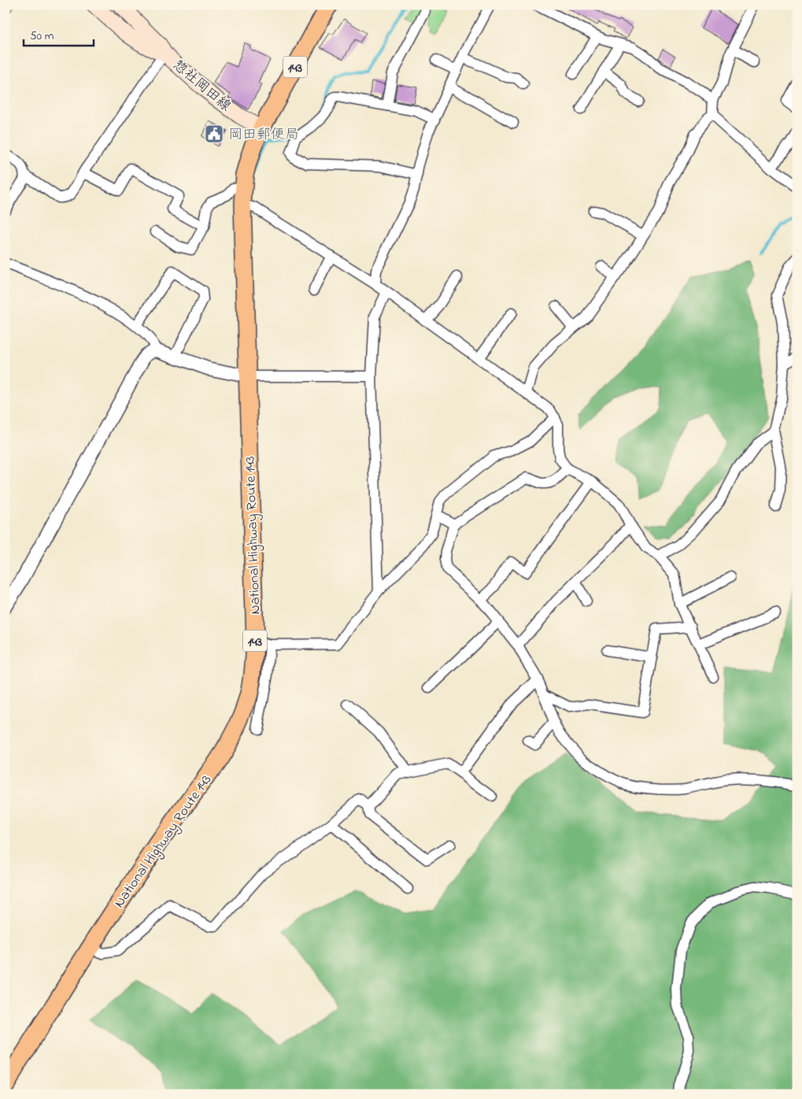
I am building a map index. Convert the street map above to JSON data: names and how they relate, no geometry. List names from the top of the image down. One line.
{"streets":{"highway":["143","National Highway Route 143"],"main road":["惣社岡田線"]},"crossings":[["惣社岡田線","National Highway Route 143"]],"places":{"public building":["岡田郵便局"]},"scale_bar":"50 m"}
